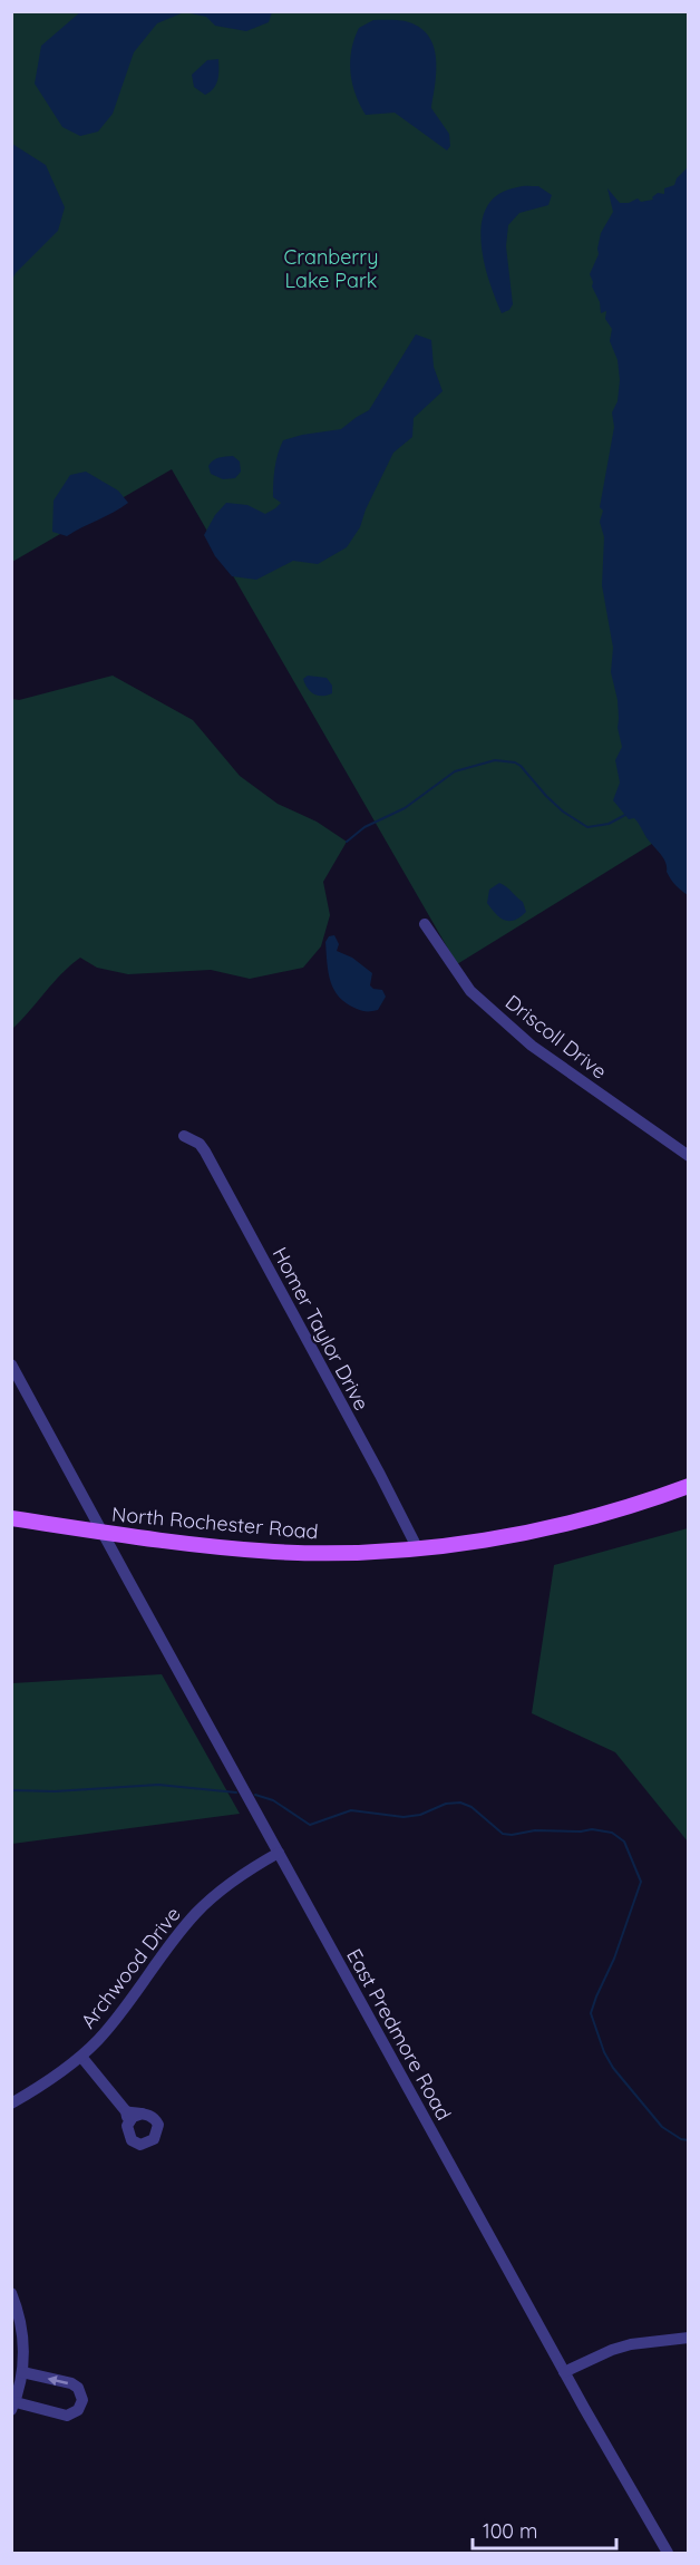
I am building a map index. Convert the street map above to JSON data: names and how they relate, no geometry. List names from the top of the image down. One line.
{"streets":{"main road":["North Rochester Road"],"street":["Driscoll Drive","Homer Taylor Drive","Archwood Drive","East Predmore Road"]},"crossings":[["Homer Taylor Drive","North Rochester Road"],["North Rochester Road","East Predmore Road"],["Archwood Drive","East Predmore Road"]],"parks":["Cranberry Lake Park"],"scale_bar":"100 m"}
